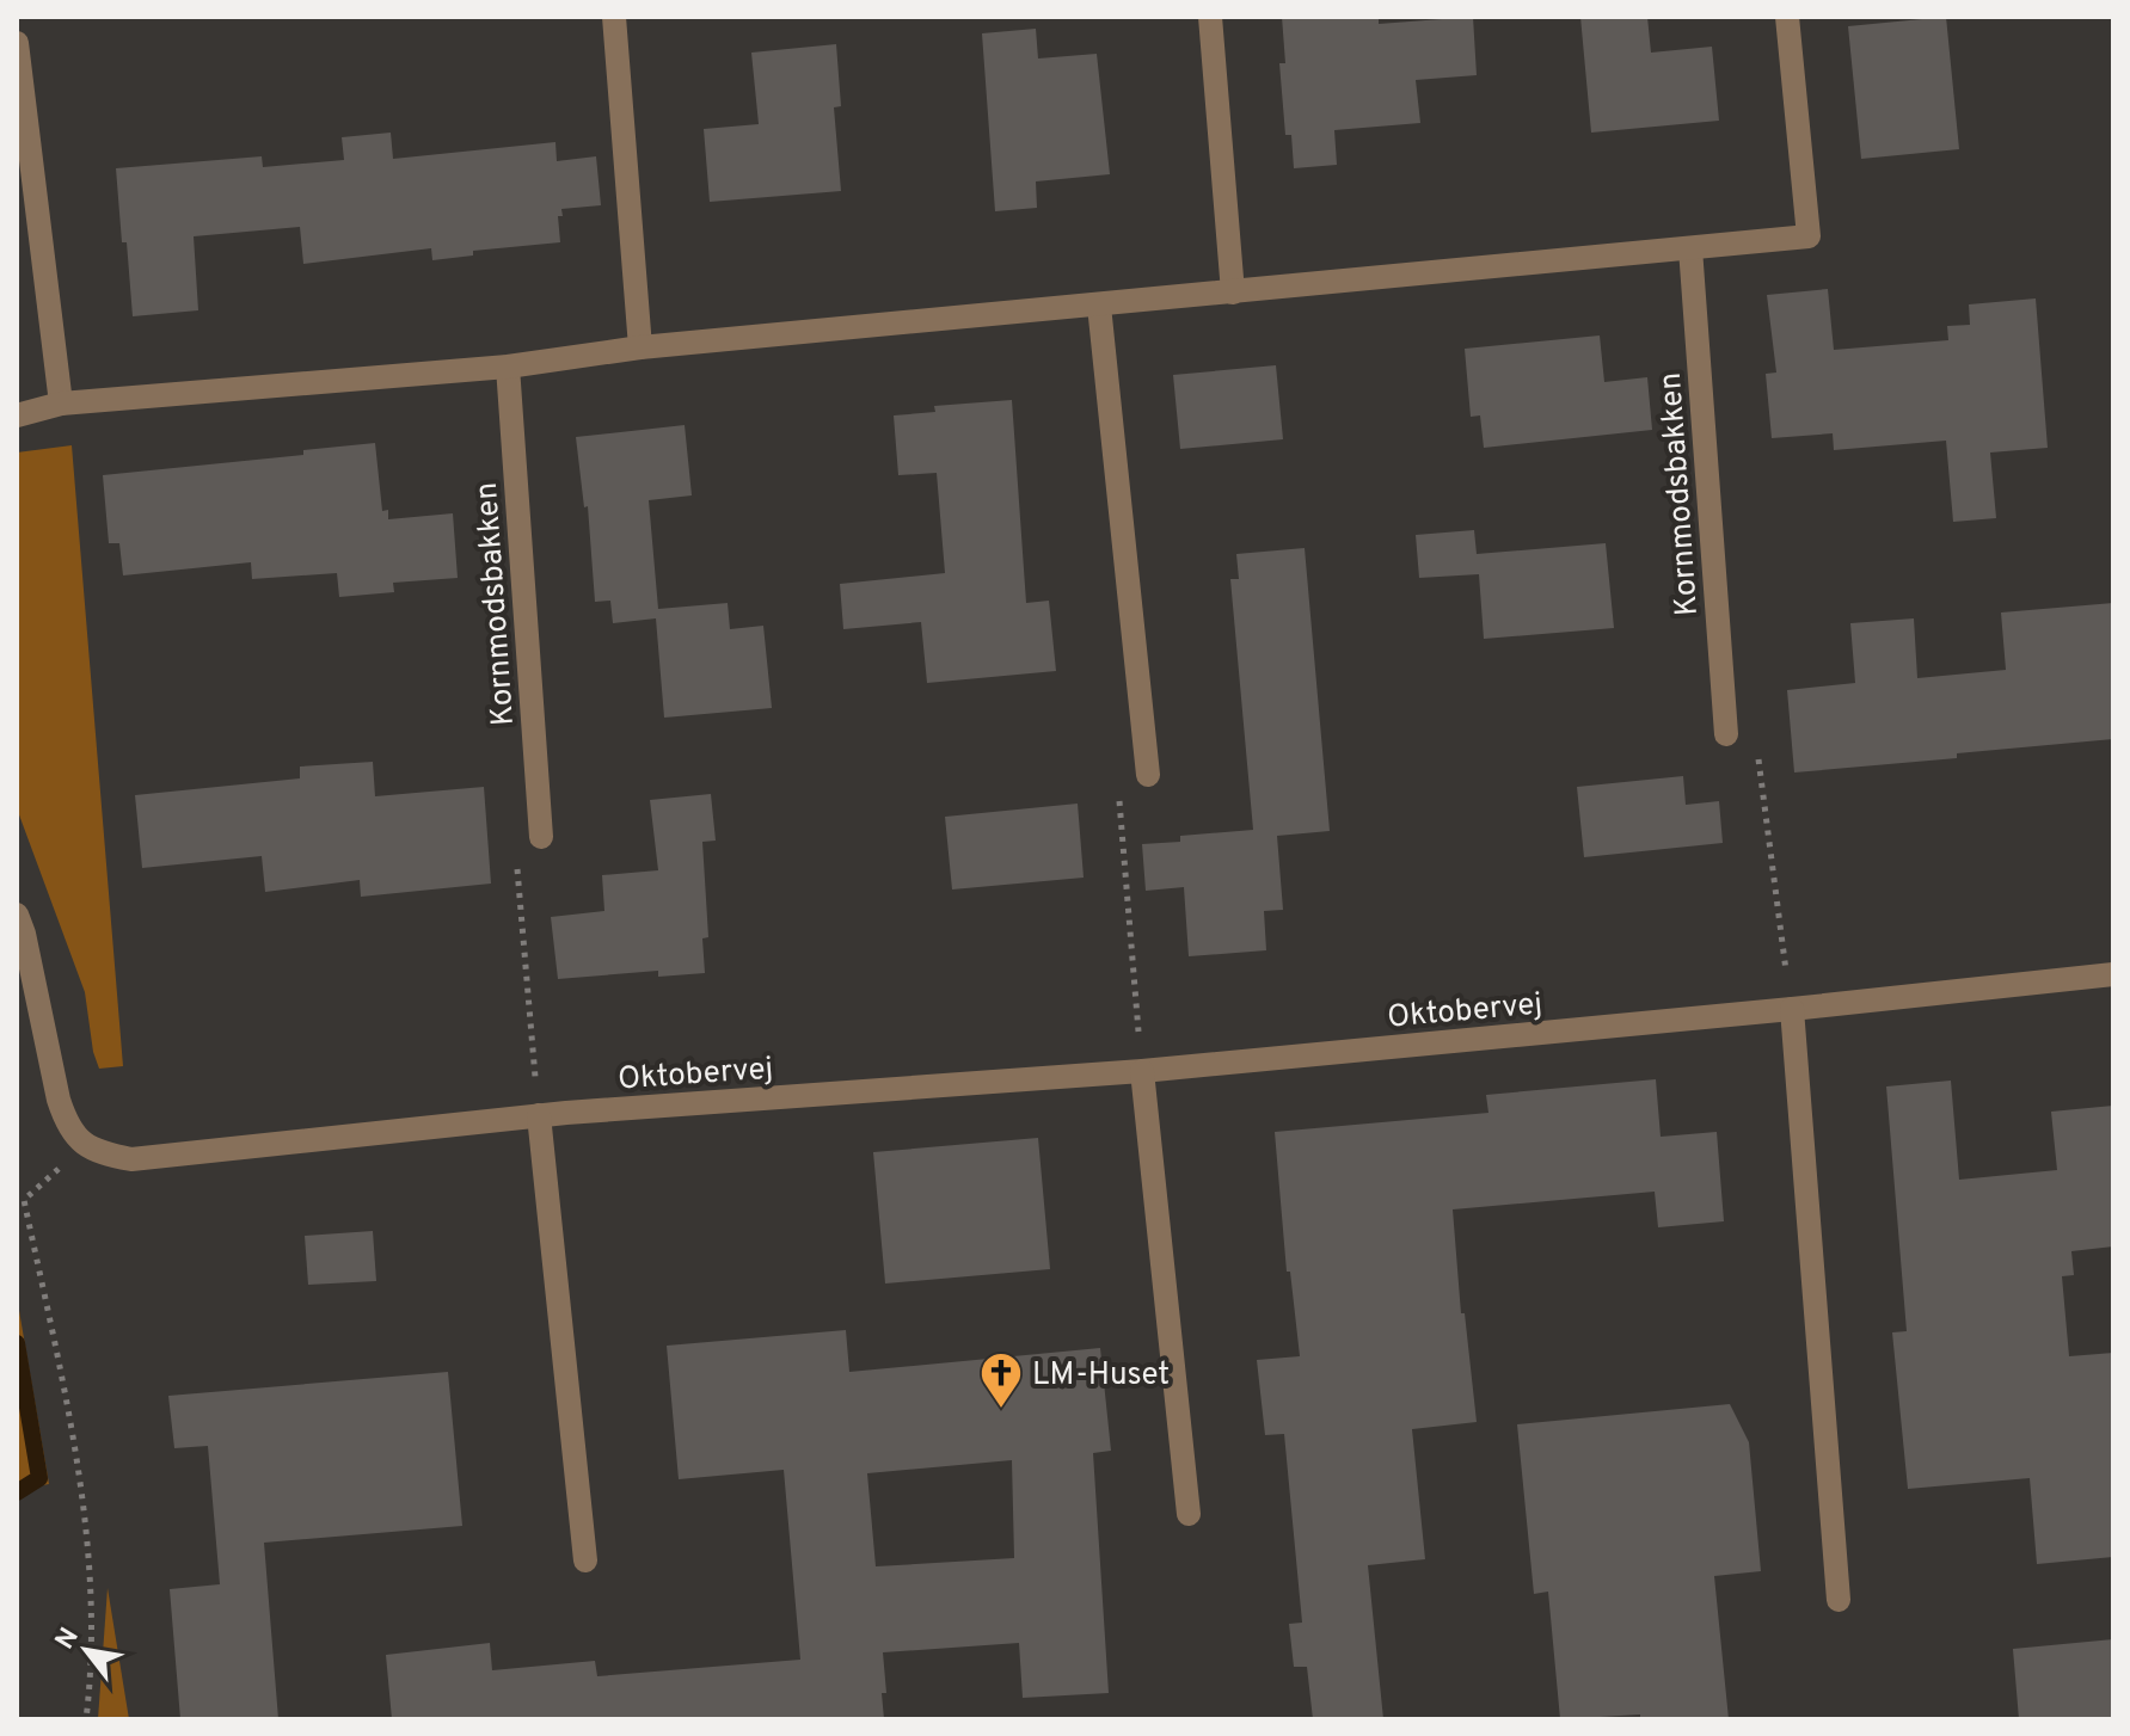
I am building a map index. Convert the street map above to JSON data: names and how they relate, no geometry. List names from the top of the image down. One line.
{"streets":{"street":["Kornmodsbakken","Oktobervej"]},"places":{"church":["LM-Huset"]},"north":"top left"}
